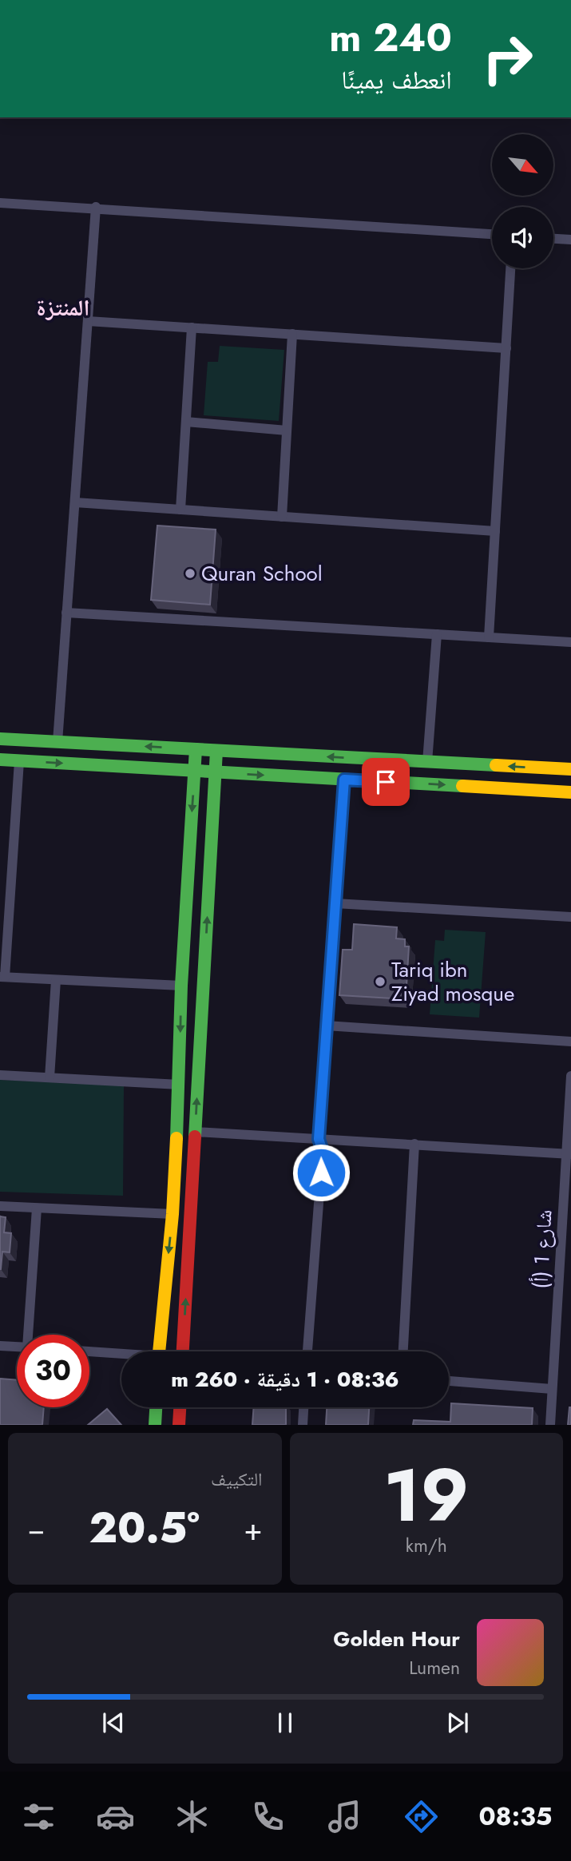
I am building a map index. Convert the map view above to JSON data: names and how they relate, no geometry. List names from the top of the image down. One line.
{"streets":{"street":["شارع 1 (أ)"]},"districts":["المنتزة"],"places":["Quran School","Tariq ibn Ziyad mosque"],"north":"bottom right","page":{"turn":["240 m","انعطف يمينًا"],"limit":"30","trip":"08:36 · 1 دقيقة · 260 m","tile":[["19","km/h"],"التكييف"],"heat":["−","20.5°","+"],"song":["Golden Hour","Lumen"],"tabs":"08:35"}}
